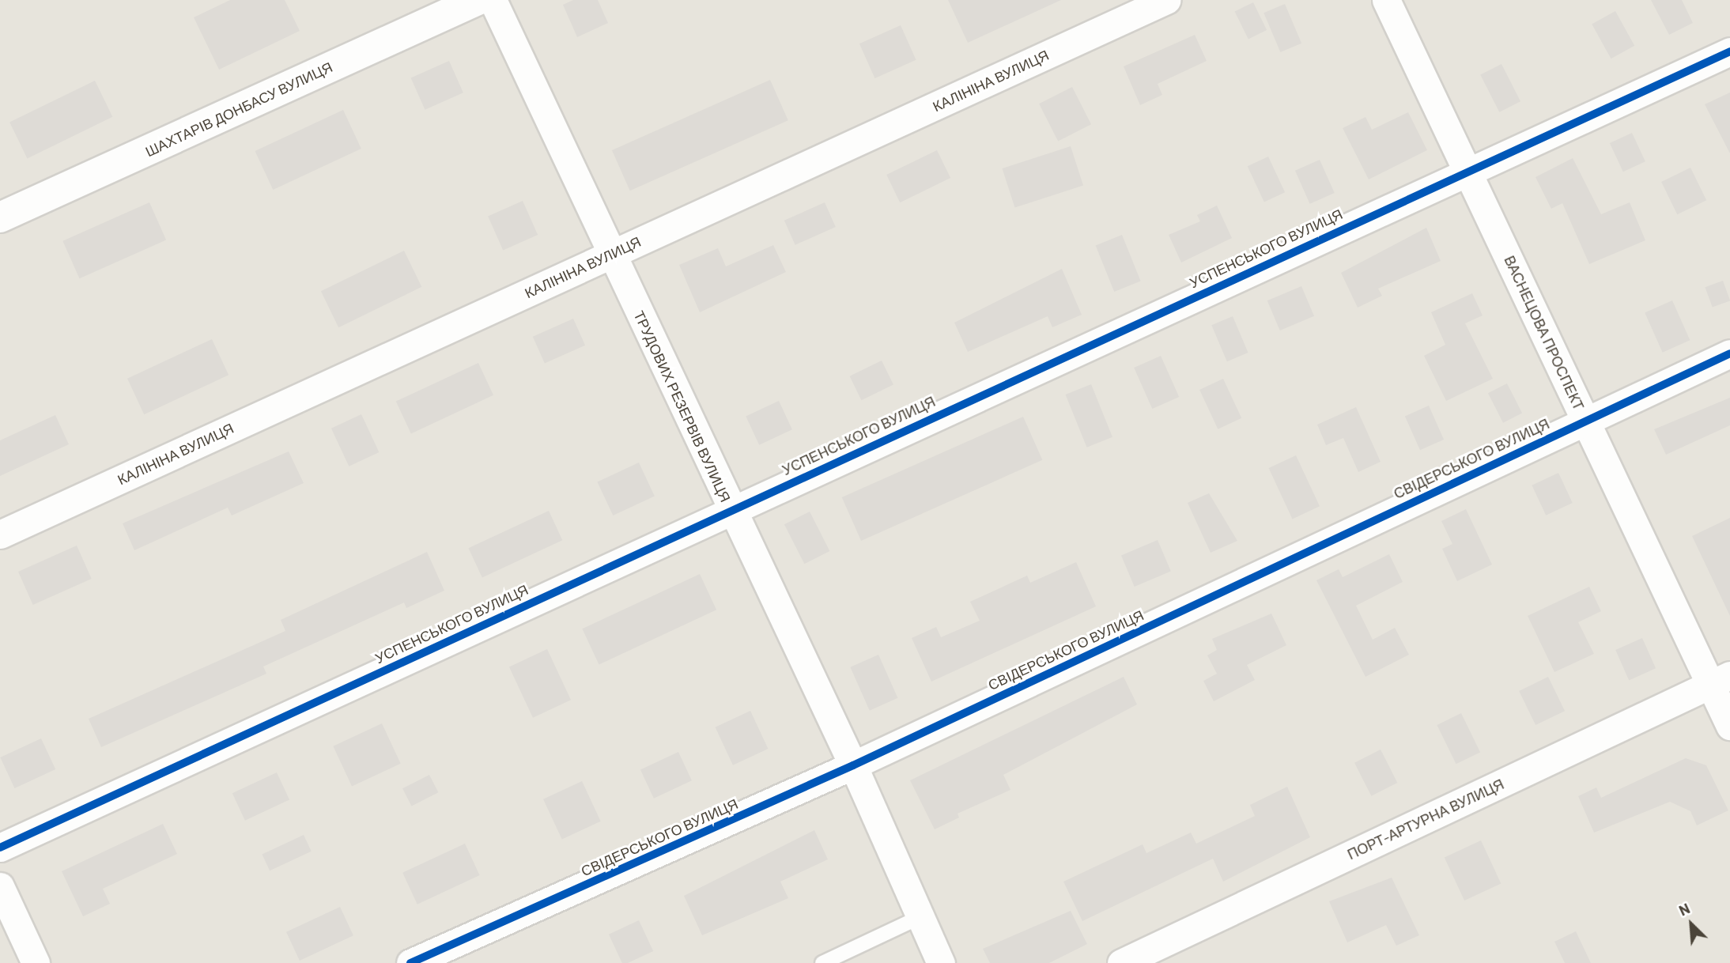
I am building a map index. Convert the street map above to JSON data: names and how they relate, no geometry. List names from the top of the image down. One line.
{"streets":{"street":["КАЛІНІНА ВУЛИЦЯ","ШАХТАРІВ ДОНБАСУ ВУЛИЦЯ","УСПЕНСЬКОГО ВУЛИЦЯ","ВАСНЕЦОВА ПРОСПЕКТ","ТРУДОВИХ РЕЗЕРВІВ ВУЛИЦЯ","СВІДЕРСЬКОГО ВУЛИЦЯ","ПОРТ-АРТУРНА ВУЛИЦЯ"]},"crossings":[["КАЛІНІНА ВУЛИЦЯ","ТРУДОВИХ РЕЗЕРВІВ ВУЛИЦЯ"],["УСПЕНСЬКОГО ВУЛИЦЯ","ВАСНЕЦОВА ПРОСПЕКТ"],["УСПЕНСЬКОГО ВУЛИЦЯ","ТРУДОВИХ РЕЗЕРВІВ ВУЛИЦЯ"],["ВАСНЕЦОВА ПРОСПЕКТ","СВІДЕРСЬКОГО ВУЛИЦЯ"],["ВАСНЕЦОВА ПРОСПЕКТ","ПОРТ-АРТУРНА ВУЛИЦЯ"],["ТРУДОВИХ РЕЗЕРВІВ ВУЛИЦЯ","СВІДЕРСЬКОГО ВУЛИЦЯ"]],"north":"top left"}
